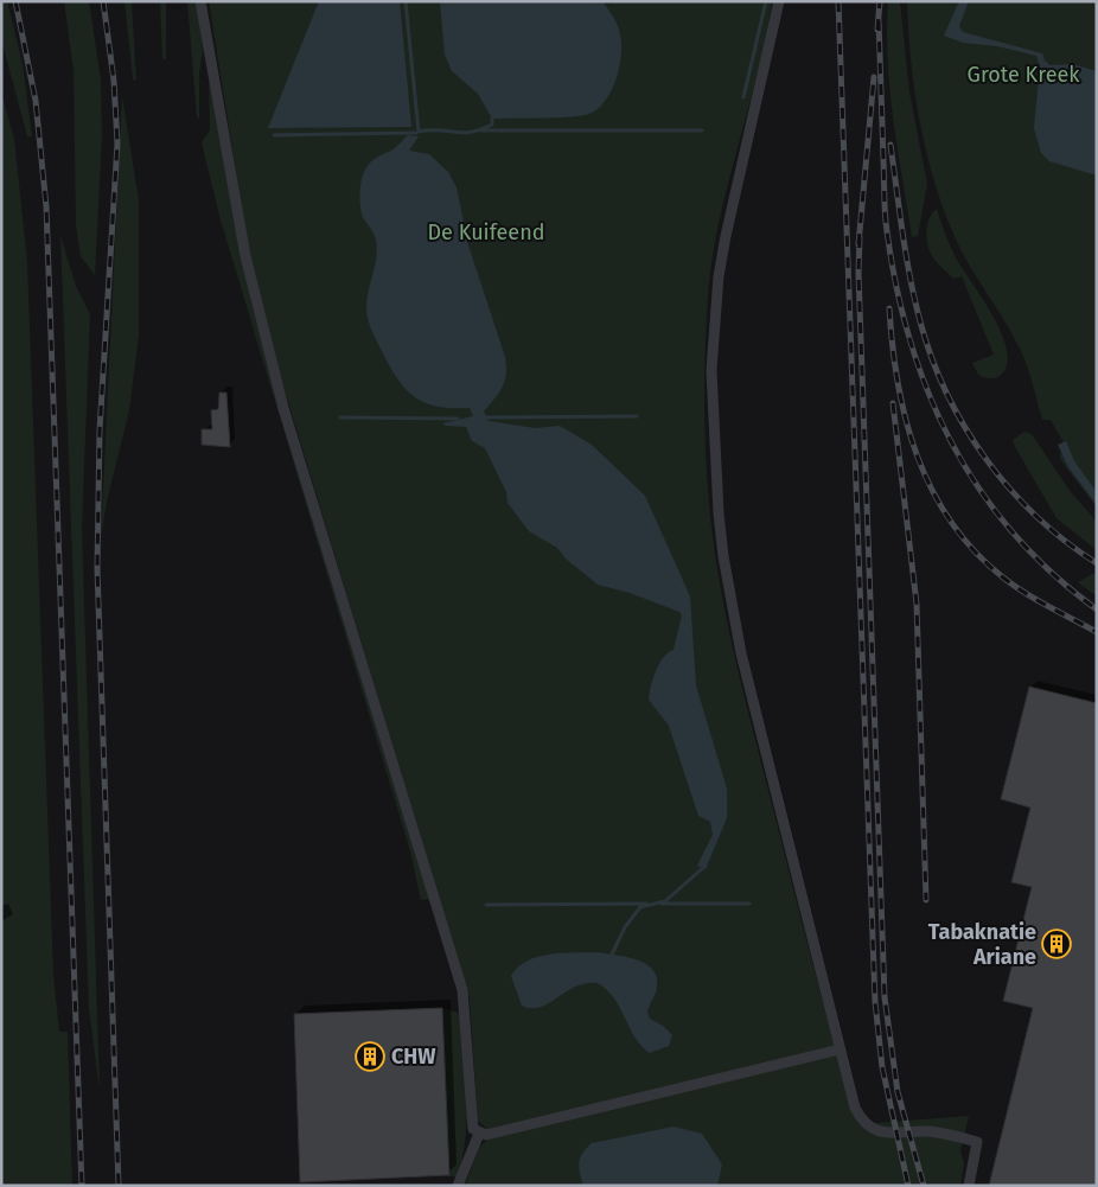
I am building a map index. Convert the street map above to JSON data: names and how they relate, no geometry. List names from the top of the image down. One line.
{"parks":["Grote Kreek","De Kuifeend"],"places":{"building":["Tabaknatie Ariane","CHW"]}}
